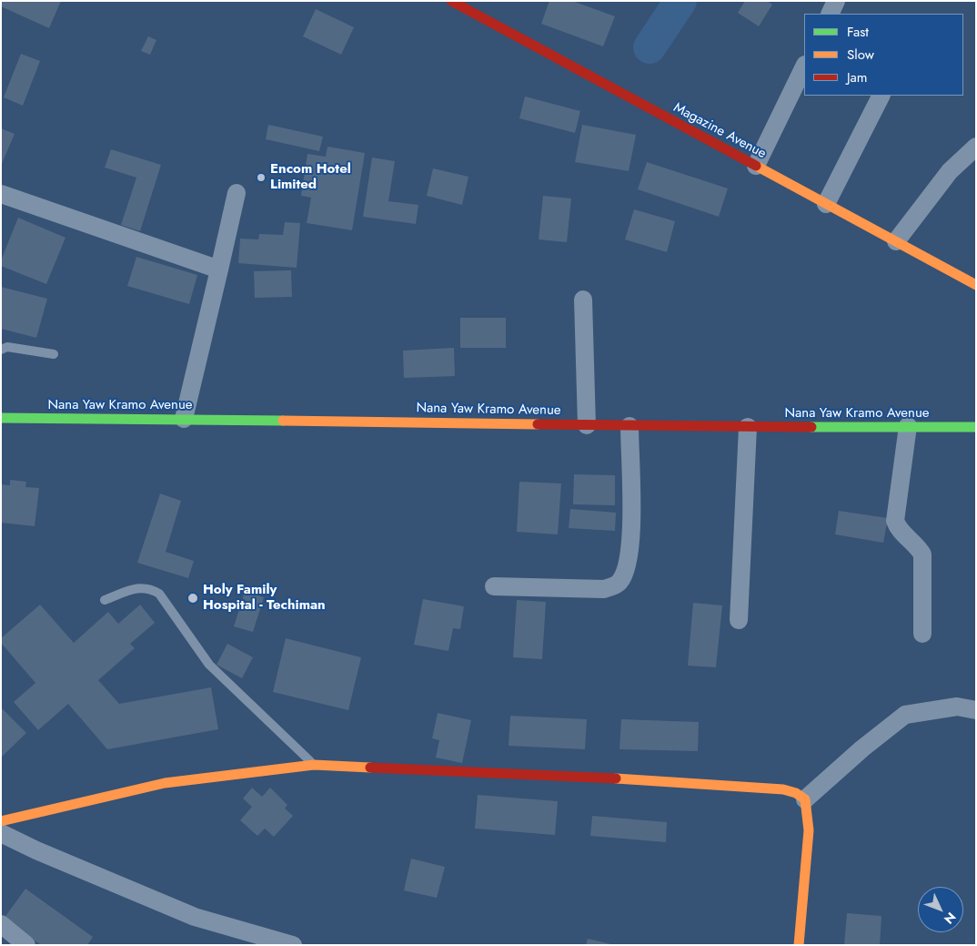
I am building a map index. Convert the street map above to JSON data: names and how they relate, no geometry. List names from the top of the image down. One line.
{"streets":{"street":["Magazine Avenue","Nana Yaw Kramo Avenue"]},"places":["Encom Hotel Limited","Holy Family Hospital - Techiman"],"legend":["Fast","Slow","Jam"],"north":"bottom right"}
